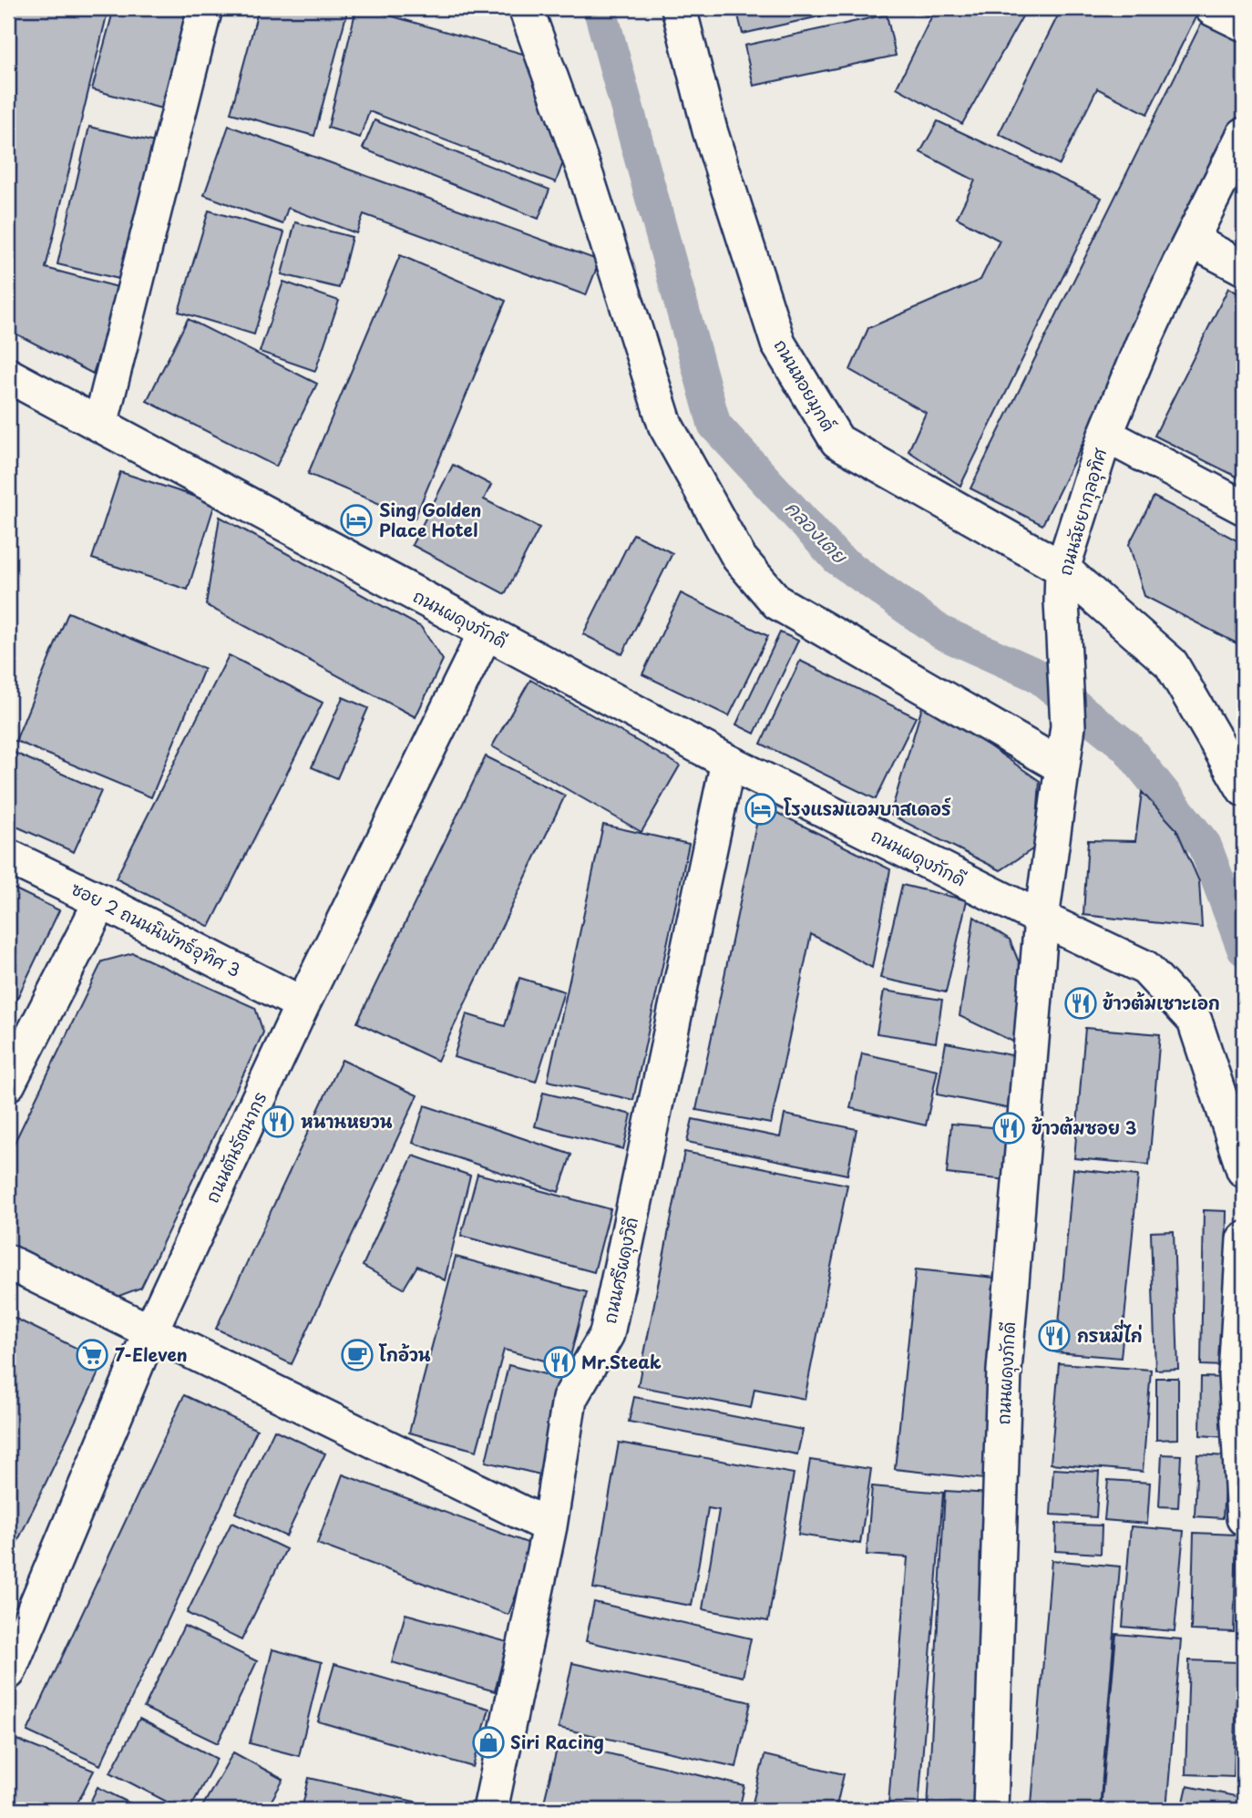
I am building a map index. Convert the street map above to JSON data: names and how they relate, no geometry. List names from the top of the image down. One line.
{"streets":{"street":["ถนนหอยมุกต์","ถนนฉัยยากุลอุทิศ","ถนนผดุงภักดี","ซอย 2 ถนนนิพัทธ์อุทิศ 3","ถนนตันรัตนากร","ถนนศรีผดุงวิถี"]},"crossings":[["ถนนหอยมุกต์","ถนนฉัยยากุลอุทิศ"],["ถนนฉัยยากุลอุทิศ","ถนนผดุงภักดี"],["ถนนผดุงภักดี","ถนนตันรัตนากร"],["ถนนผดุงภักดี","ถนนศรีผดุงวิถี"],["ซอย 2 ถนนนิพัทธ์อุทิศ 3","ถนนตันรัตนากร"]],"water":["คลองเตย"],"places":{"hotel":["Sing Golden Place Hotel","โรงแรมแอมบาสเดอร์"],"restaurant":["ข้าวต้มเซาะเอก","หนานหยวน","ข้าวต้มซอย 3","กรหมี่ไก่","Mr.Steak"],"supermarket":["7-Eleven"],"cafe":["โกอ้วน"],"shop":["Siri Racing"]}}
